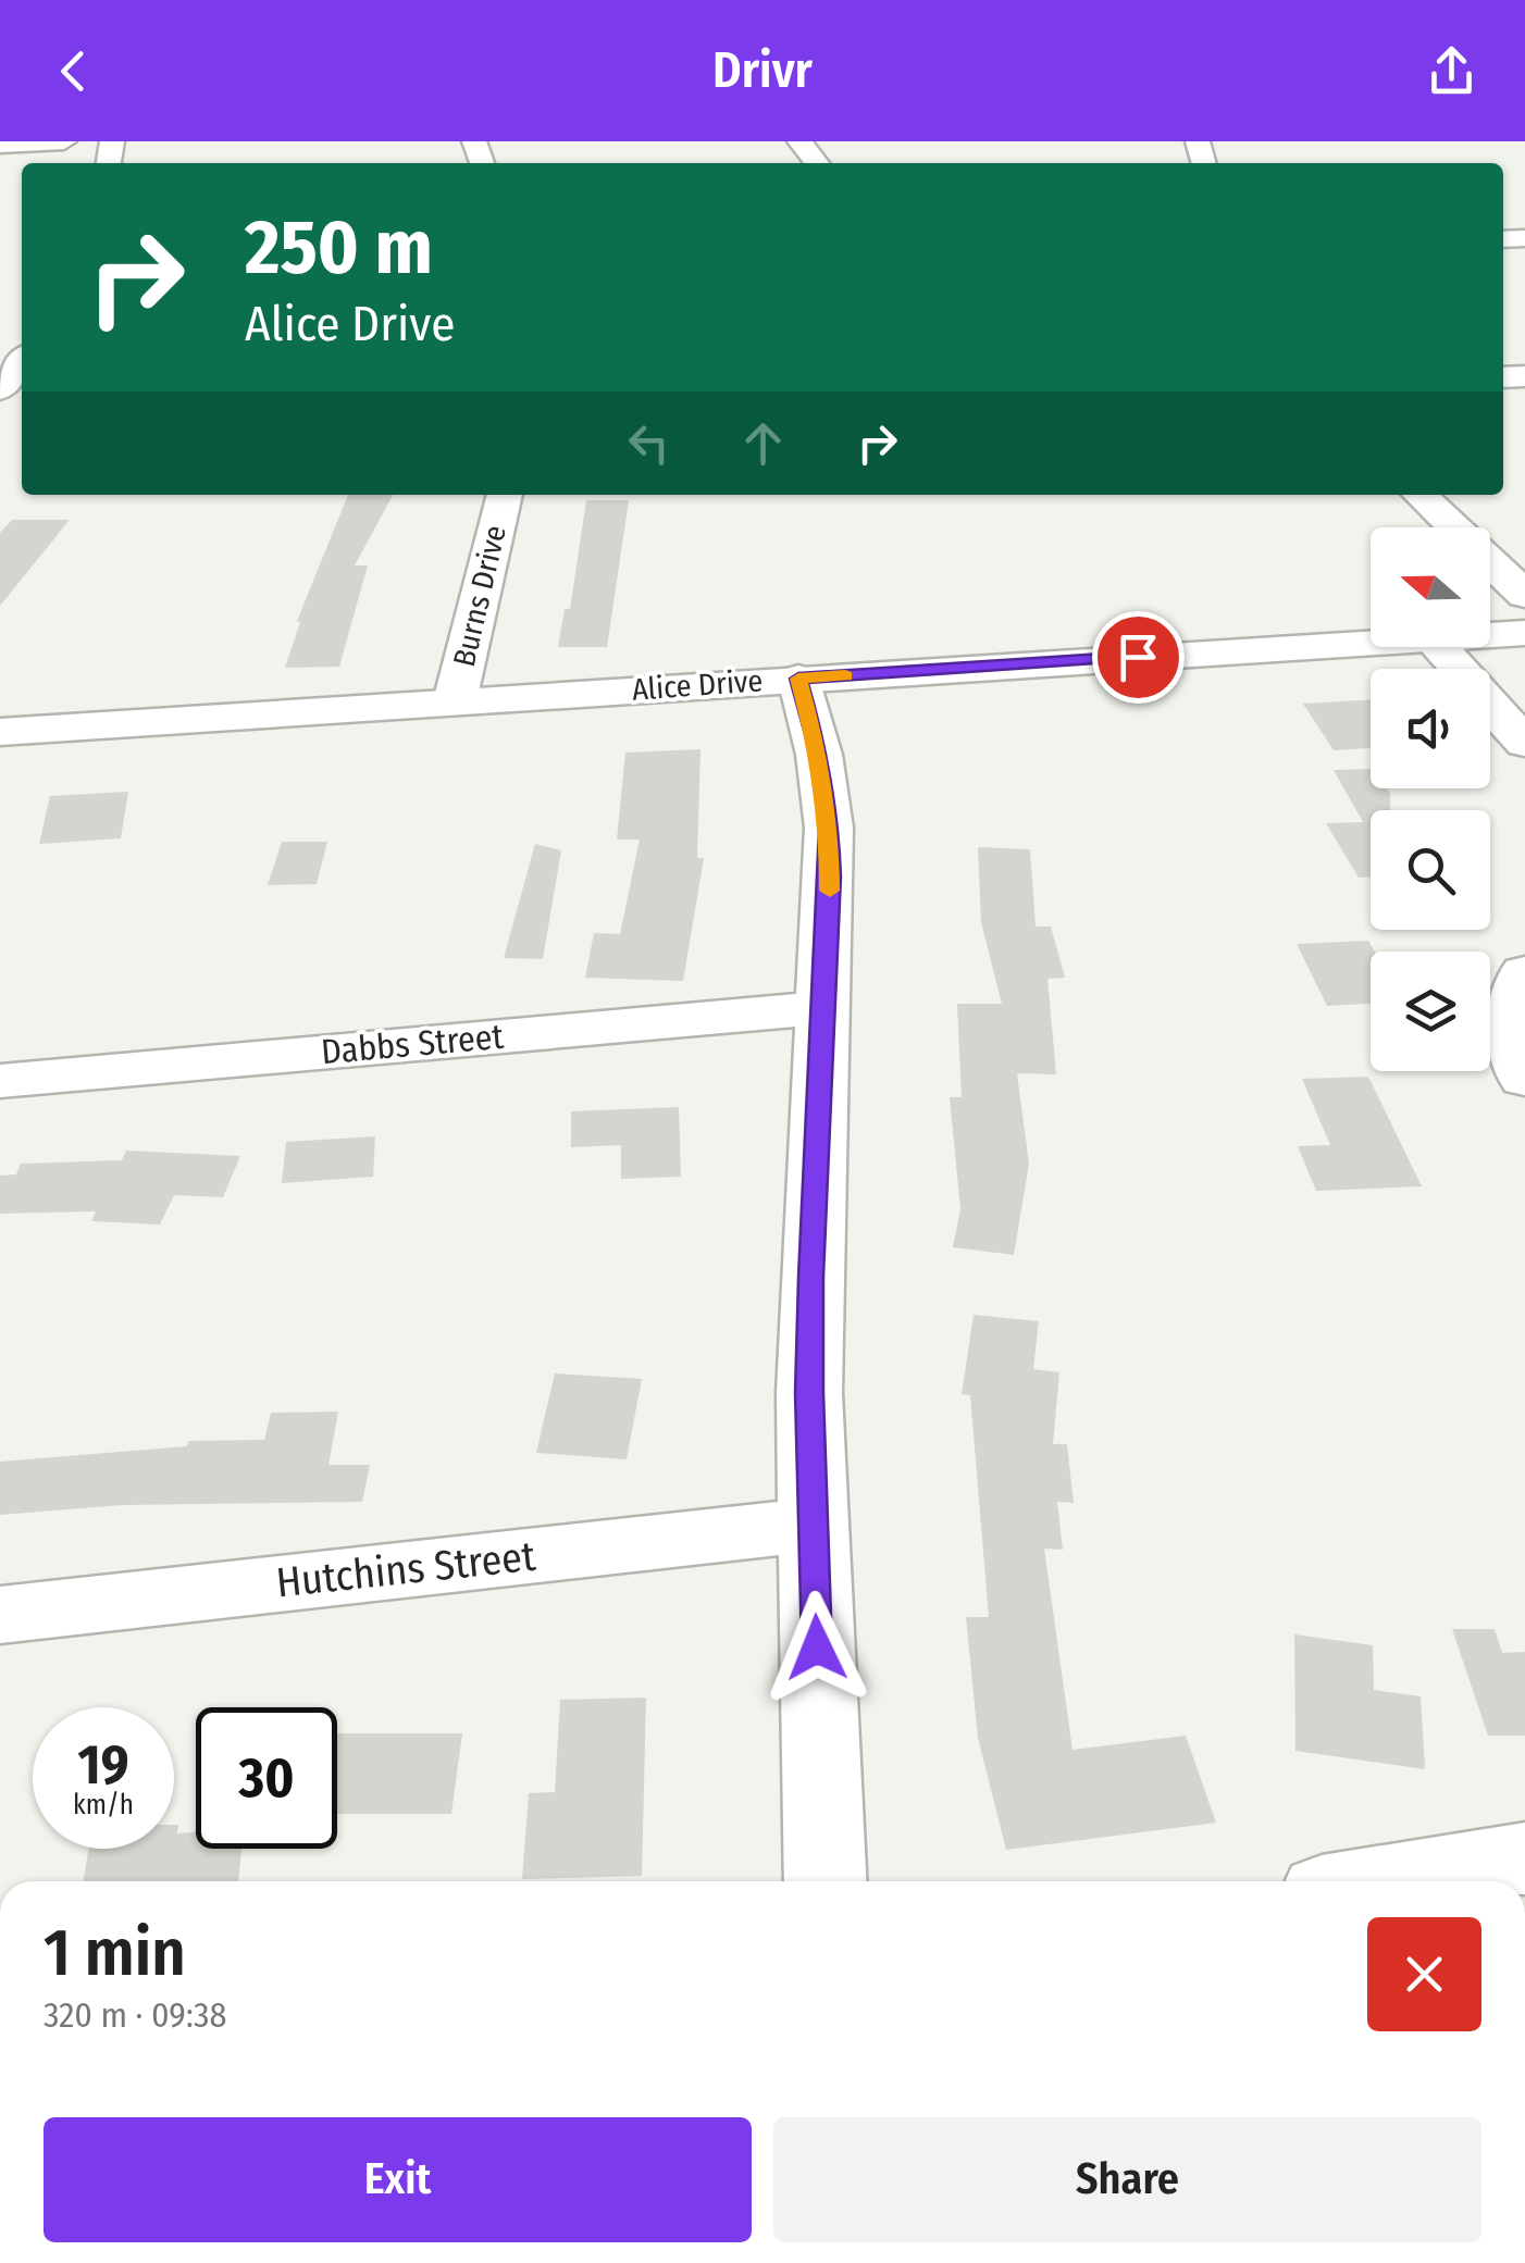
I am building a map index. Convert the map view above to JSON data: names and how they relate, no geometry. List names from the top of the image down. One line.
{"streets":{"street":["Burns Drive","Alice Drive","Dabbs Street","Hutchins Street"]},"crossings":[["Burns Drive","Alice Drive"]],"north":"left","page":{"header":"Drivr","turn":["250 m","Alice Drive"],"speed":"19 km/h","limit":"30","heading":["1 min","320 m · 09:38"],"buttons":["Exit","Share"]}}
